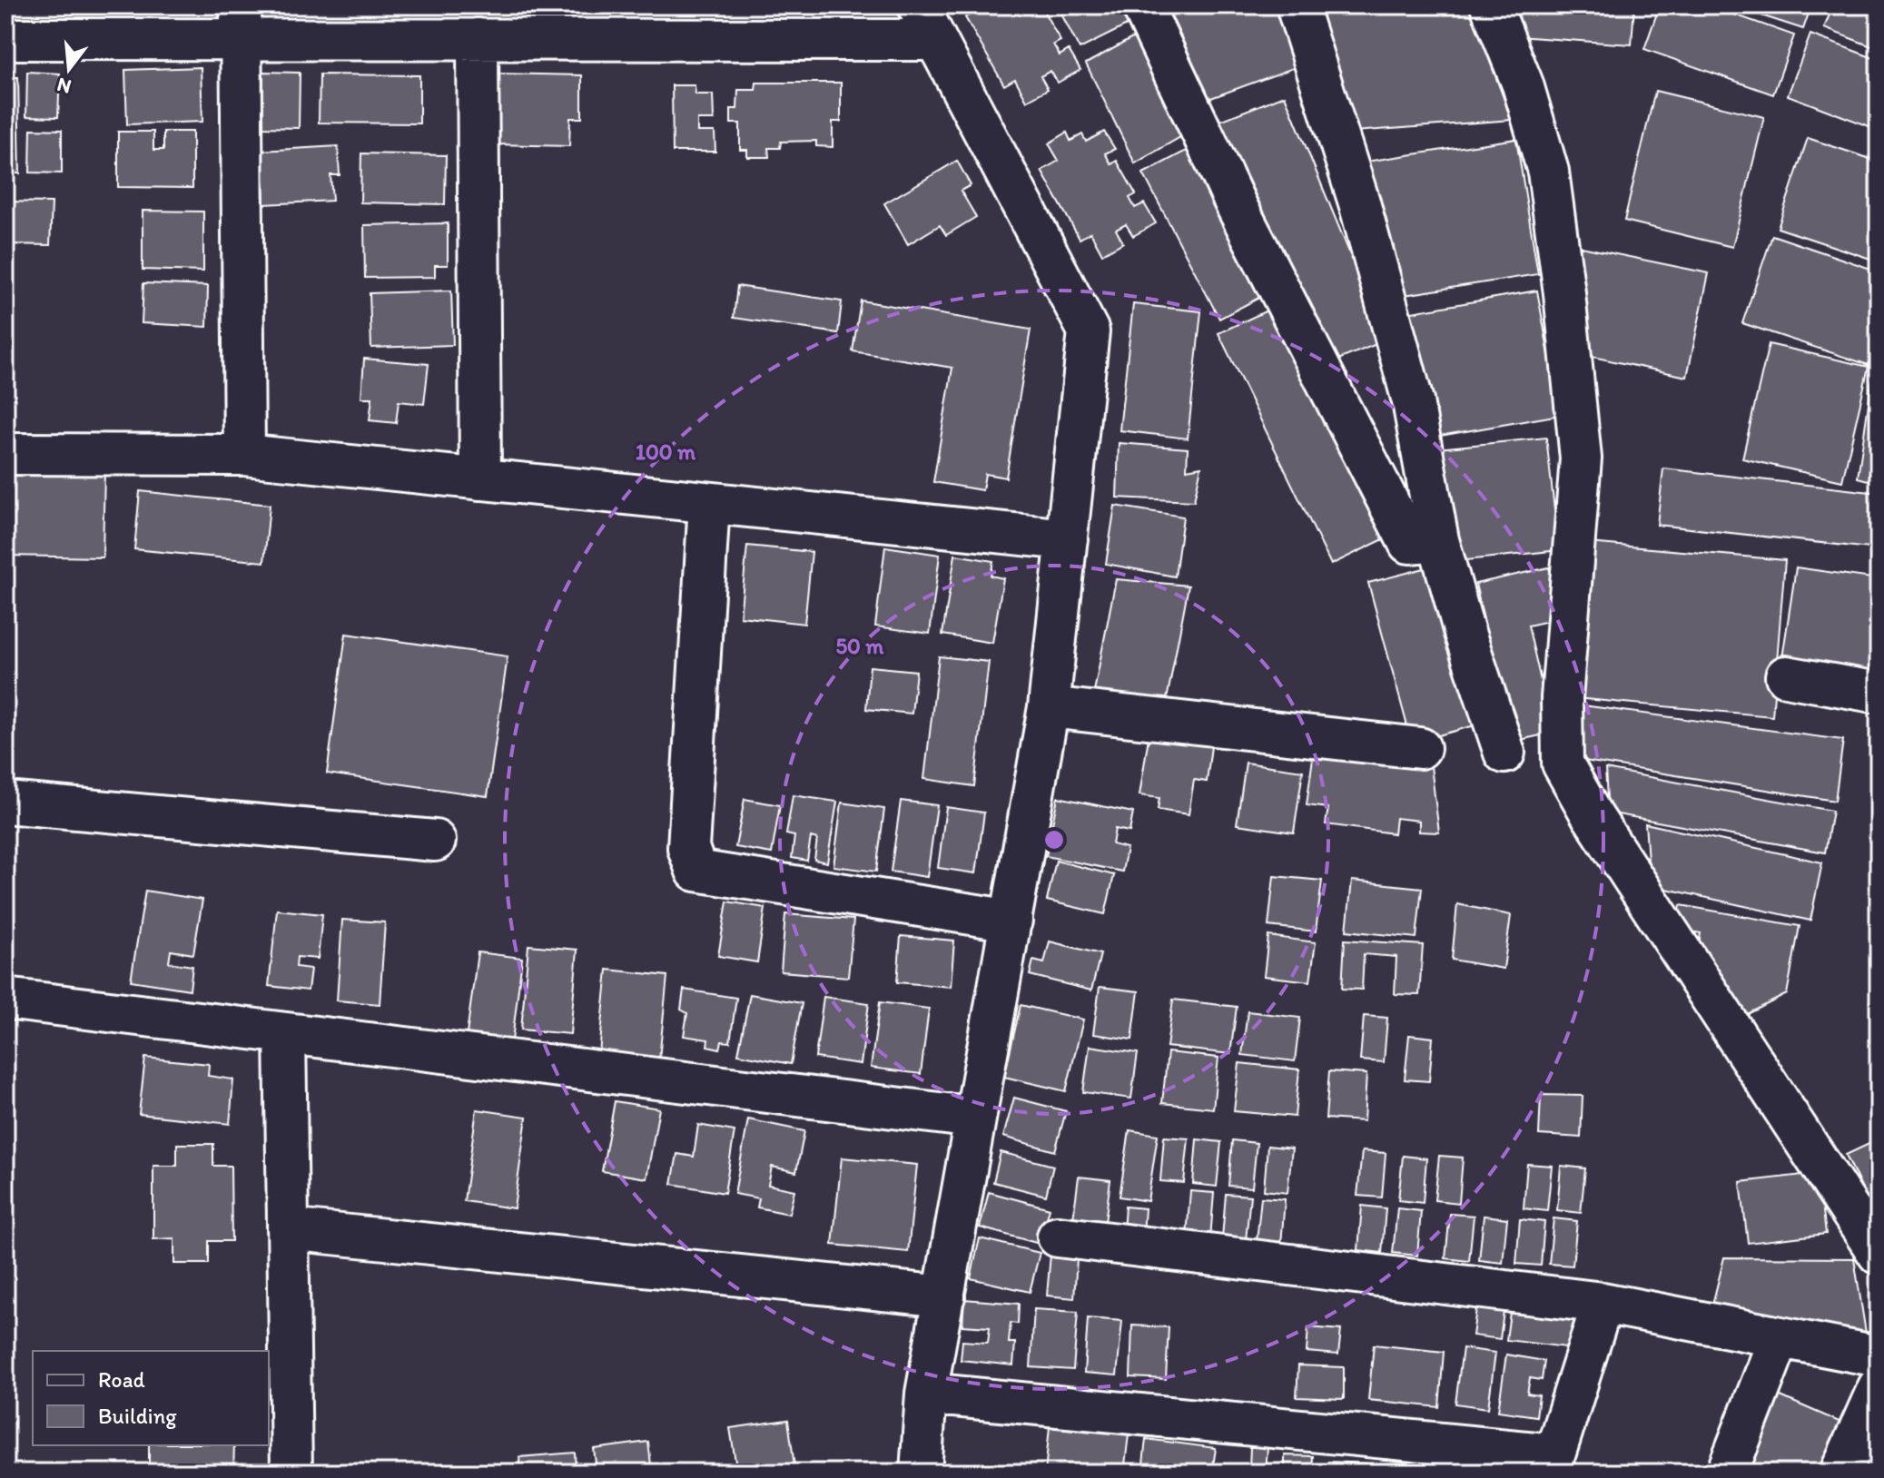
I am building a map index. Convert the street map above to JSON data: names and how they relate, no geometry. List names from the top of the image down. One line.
{"legend":["Road","Building"],"north":"bottom","rings":["100 m","50 m"]}
